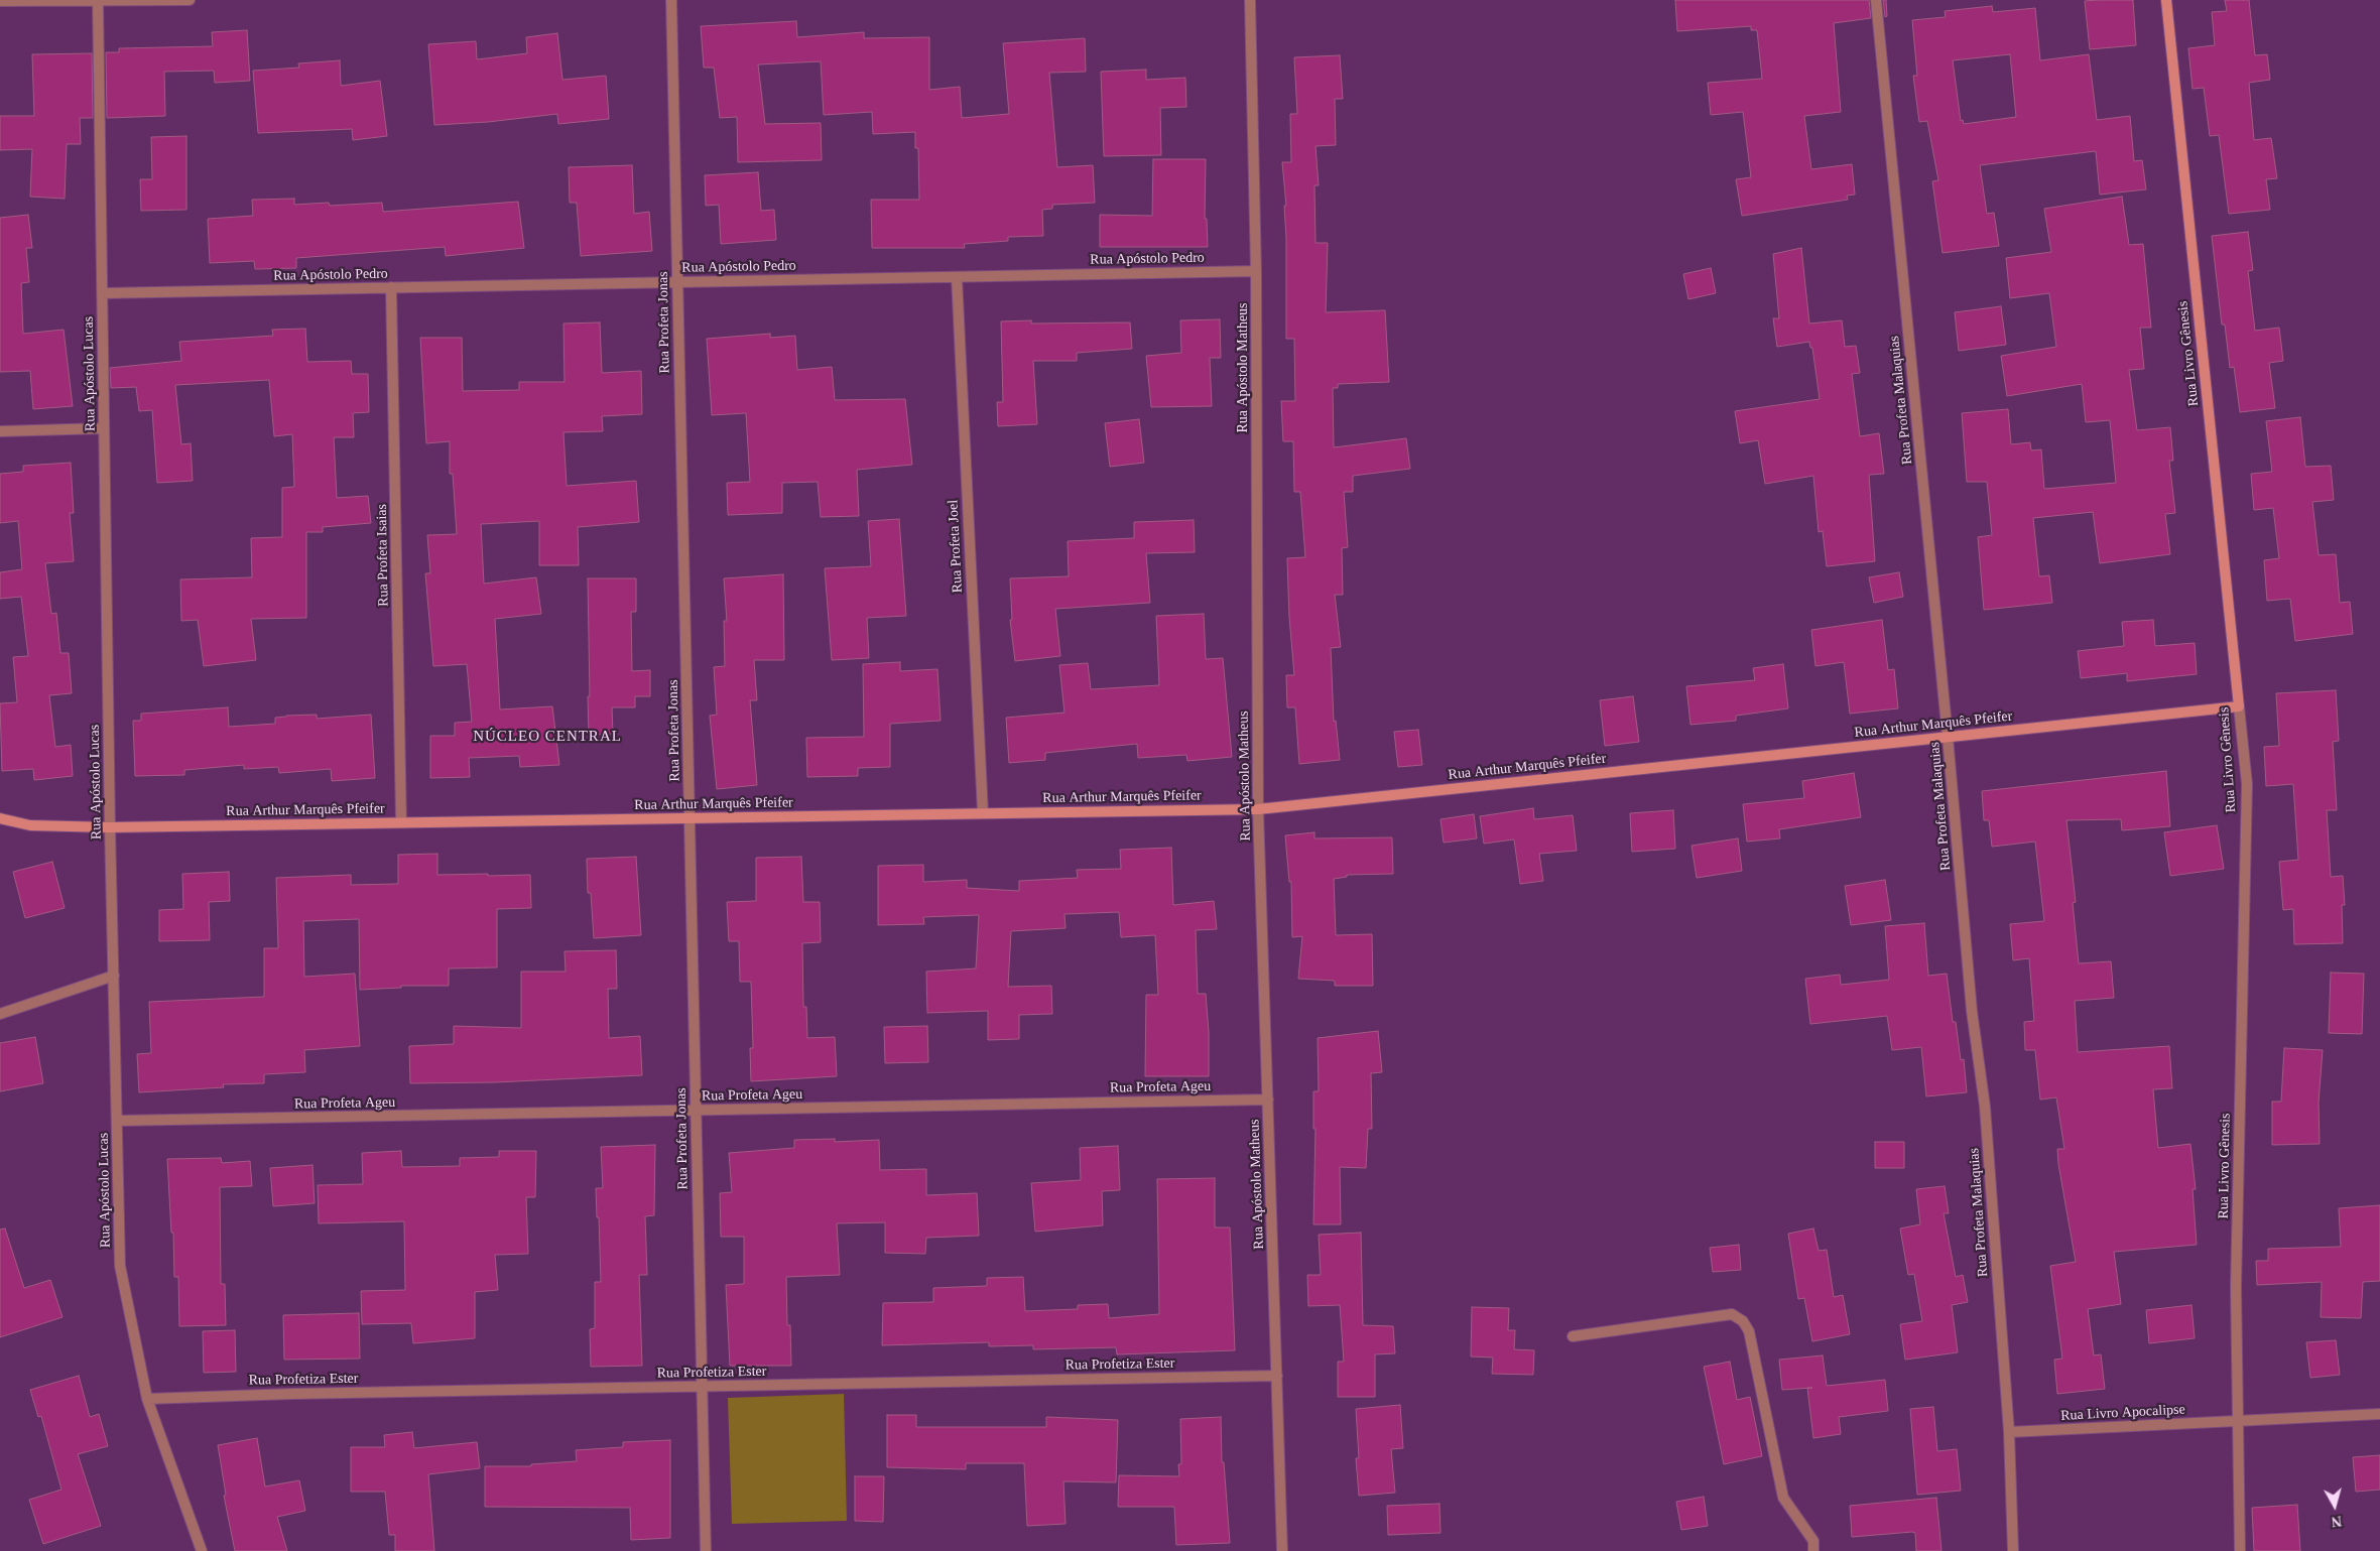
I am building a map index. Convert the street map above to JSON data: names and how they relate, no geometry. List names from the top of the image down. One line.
{"streets":{"street":["Rua Apóstolo Pedro","Rua Profeta Jonas","Rua Livro Gênesis","Rua Apóstolo Matheus","Rua Apóstolo Lucas","Rua Profeta Malaquias","Rua Profeta Joel","Rua Profeta Isaias","Rua Arthur Marquês Pfeifer","Rua Profeta Ageu","Rua Profetiza Ester","Rua Livro Apocalipse"]},"crossings":[["Rua Apóstolo Pedro","Rua Profeta Jonas"],["Rua Apóstolo Pedro","Rua Apóstolo Matheus"],["Rua Apóstolo Pedro","Rua Apóstolo Lucas"],["Rua Apóstolo Pedro","Rua Profeta Joel"],["Rua Apóstolo Pedro","Rua Profeta Isaias"],["Rua Profeta Jonas","Rua Arthur Marquês Pfeifer"],["Rua Profeta Jonas","Rua Profeta Ageu"],["Rua Profeta Jonas","Rua Profetiza Ester"],["Rua Livro Gênesis","Rua Arthur Marquês Pfeifer"],["Rua Livro Gênesis","Rua Livro Apocalipse"],["Rua Apóstolo Matheus","Rua Arthur Marquês Pfeifer"],["Rua Apóstolo Matheus","Rua Profeta Ageu"],["Rua Apóstolo Matheus","Rua Profetiza Ester"],["Rua Apóstolo Lucas","Rua Arthur Marquês Pfeifer"],["Rua Apóstolo Lucas","Rua Profeta Ageu"],["Rua Apóstolo Lucas","Rua Profetiza Ester"],["Rua Profeta Malaquias","Rua Arthur Marquês Pfeifer"],["Rua Profeta Malaquias","Rua Livro Apocalipse"],["Rua Profeta Joel","Rua Arthur Marquês Pfeifer"],["Rua Profeta Isaias","Rua Arthur Marquês Pfeifer"]],"districts":["NÚCLEO CENTRAL"],"north":"bottom"}
